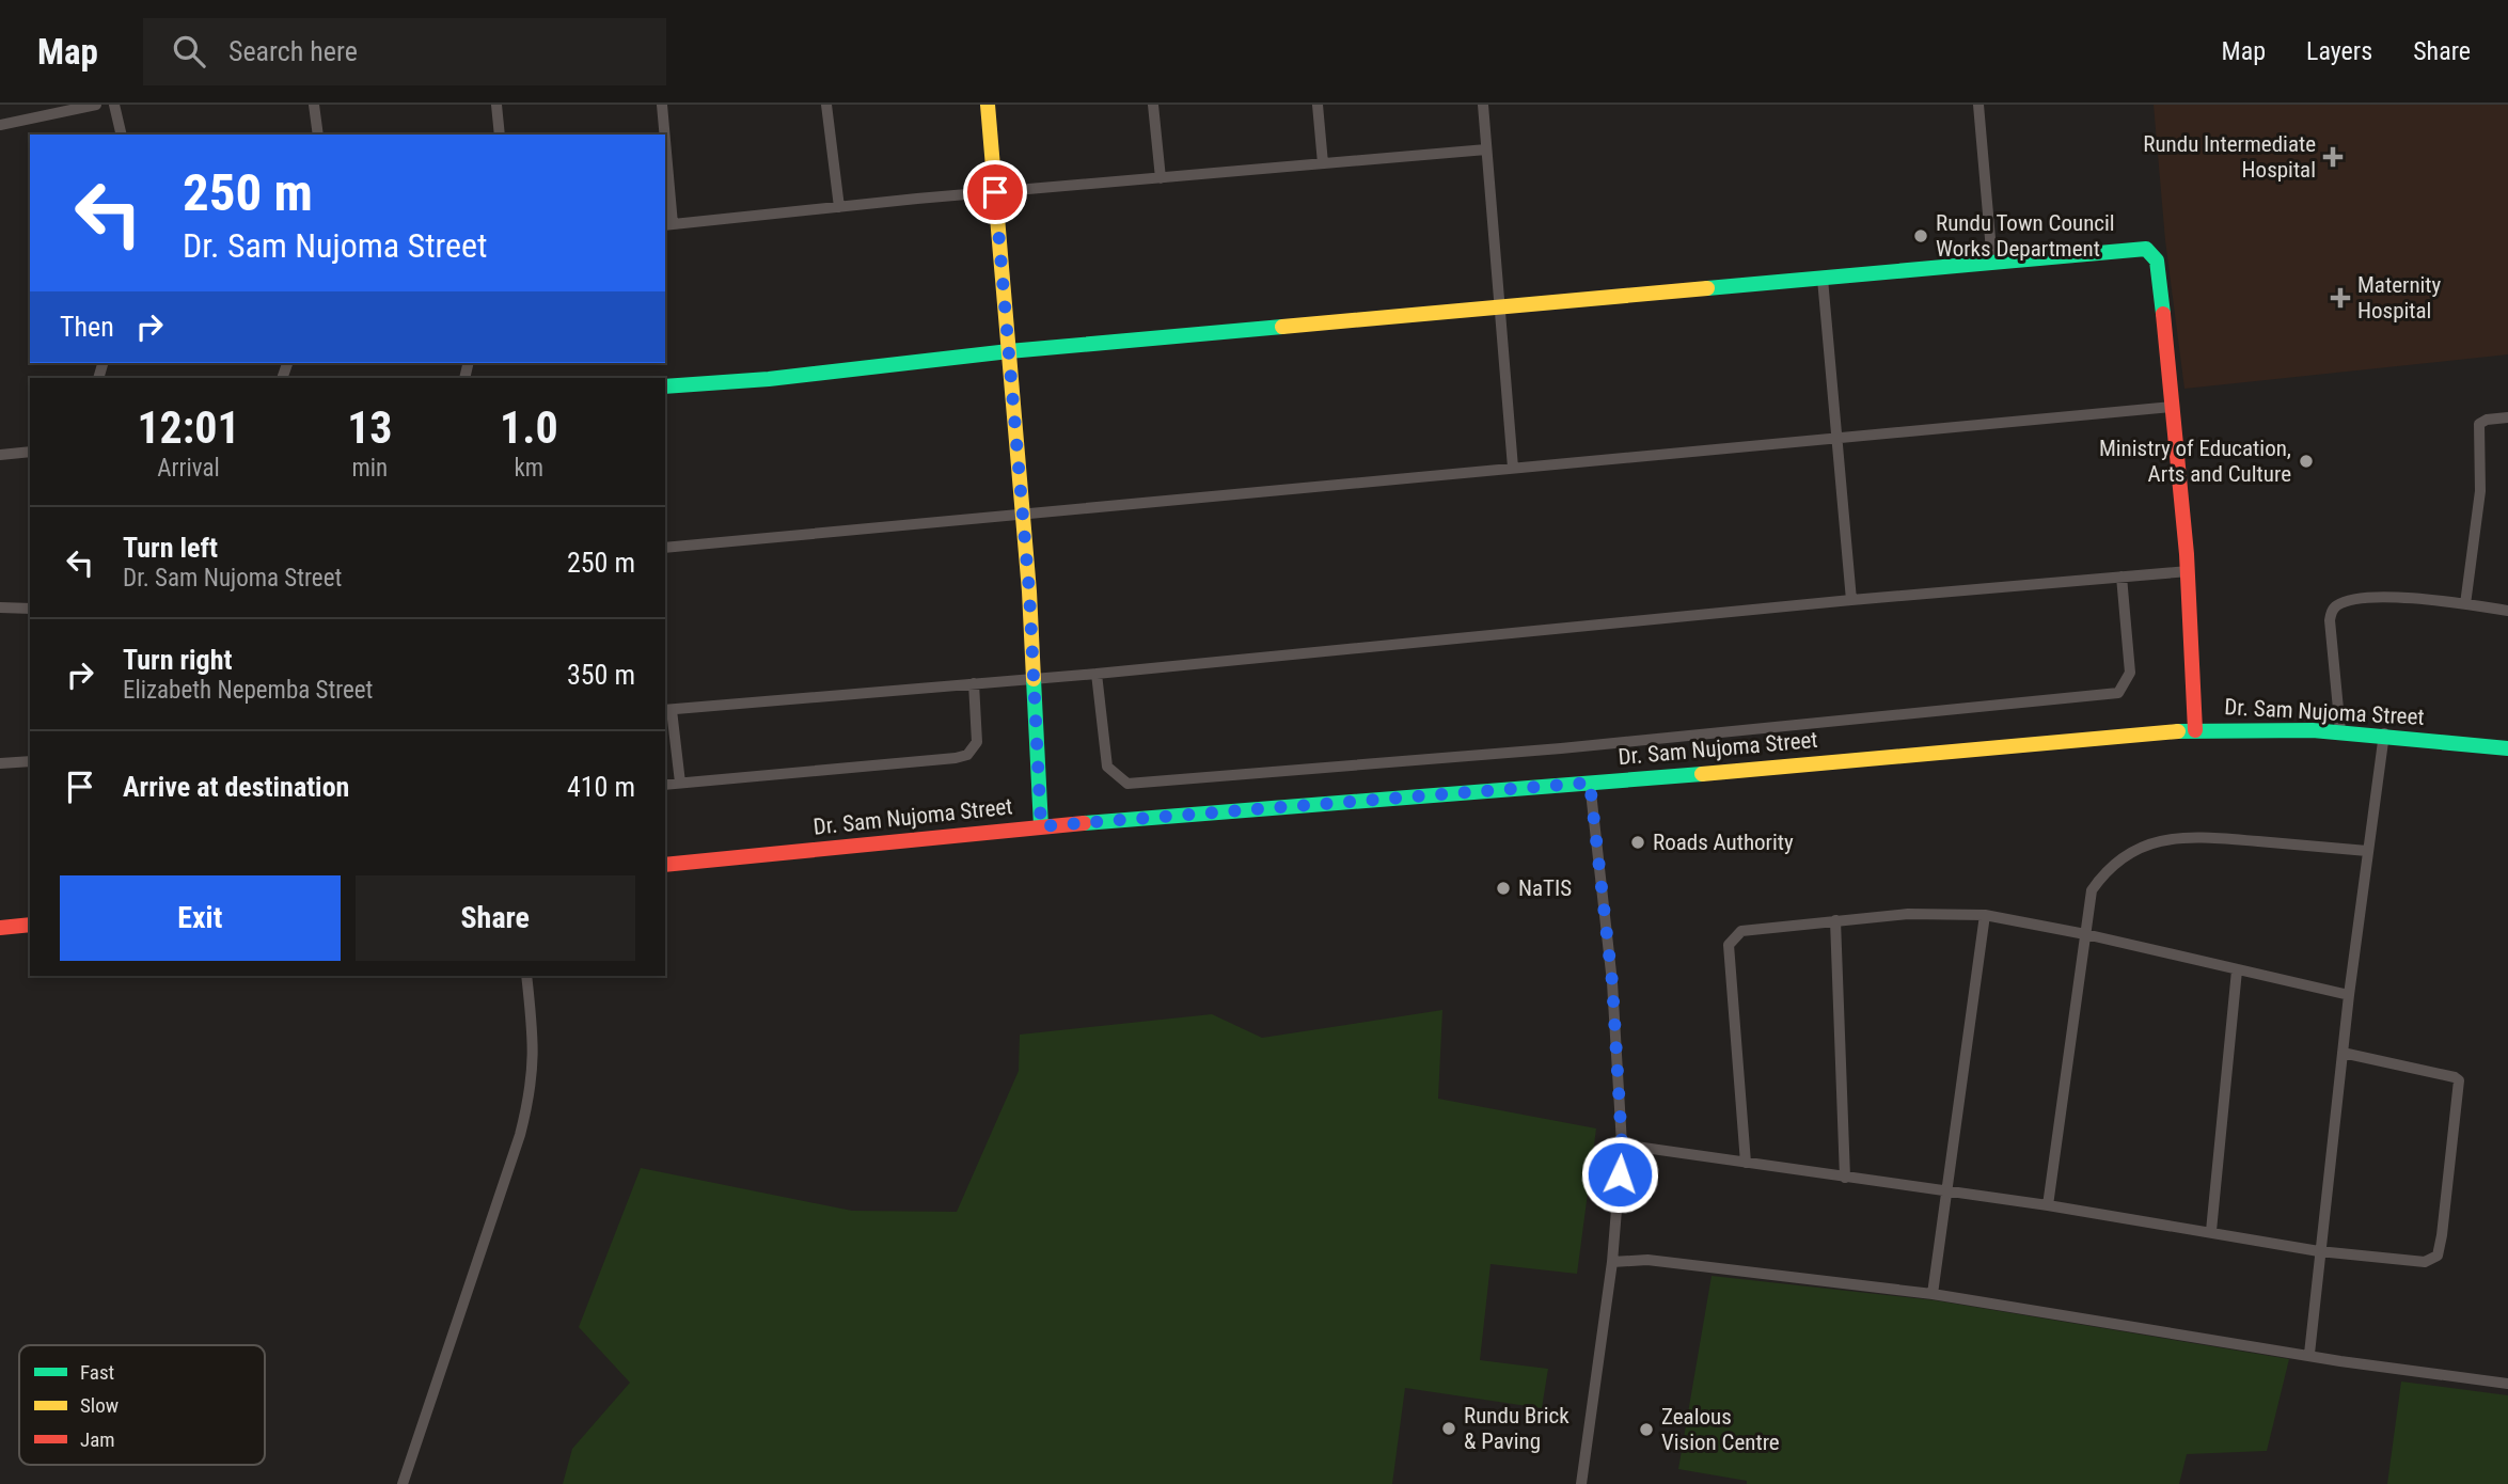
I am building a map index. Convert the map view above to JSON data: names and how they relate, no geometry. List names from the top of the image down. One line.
{"streets":{"street":["Dr. Sam Nujoma Street"]},"places":{"health":["Rundu Intermediate Hospital","Maternity Hospital"],"other":["Rundu Town Council Works Department","Ministry of Education, Arts and Culture","Roads Authority","NaTIS","Rundu Brick & Paving","Zealous Vision Centre"]},"legend":["Fast","Slow","Jam"],"page":{"header":"Map","search":"Search here","nav":["Map","Layers","Share"],"turn":["250 m","Dr. Sam Nujoma Street"],"then":"Then","eta":["12:01","Arrival","13","min","1.0","km"],"list":[{"name":"Turn left","note":"Dr. Sam Nujoma Street","value":"250 m"},{"name":"Turn right","note":"Elizabeth Nepemba Street","value":"350 m"},{"name":"Arrive at destination","value":"410 m"}],"buttons":["Exit","Share"]}}
